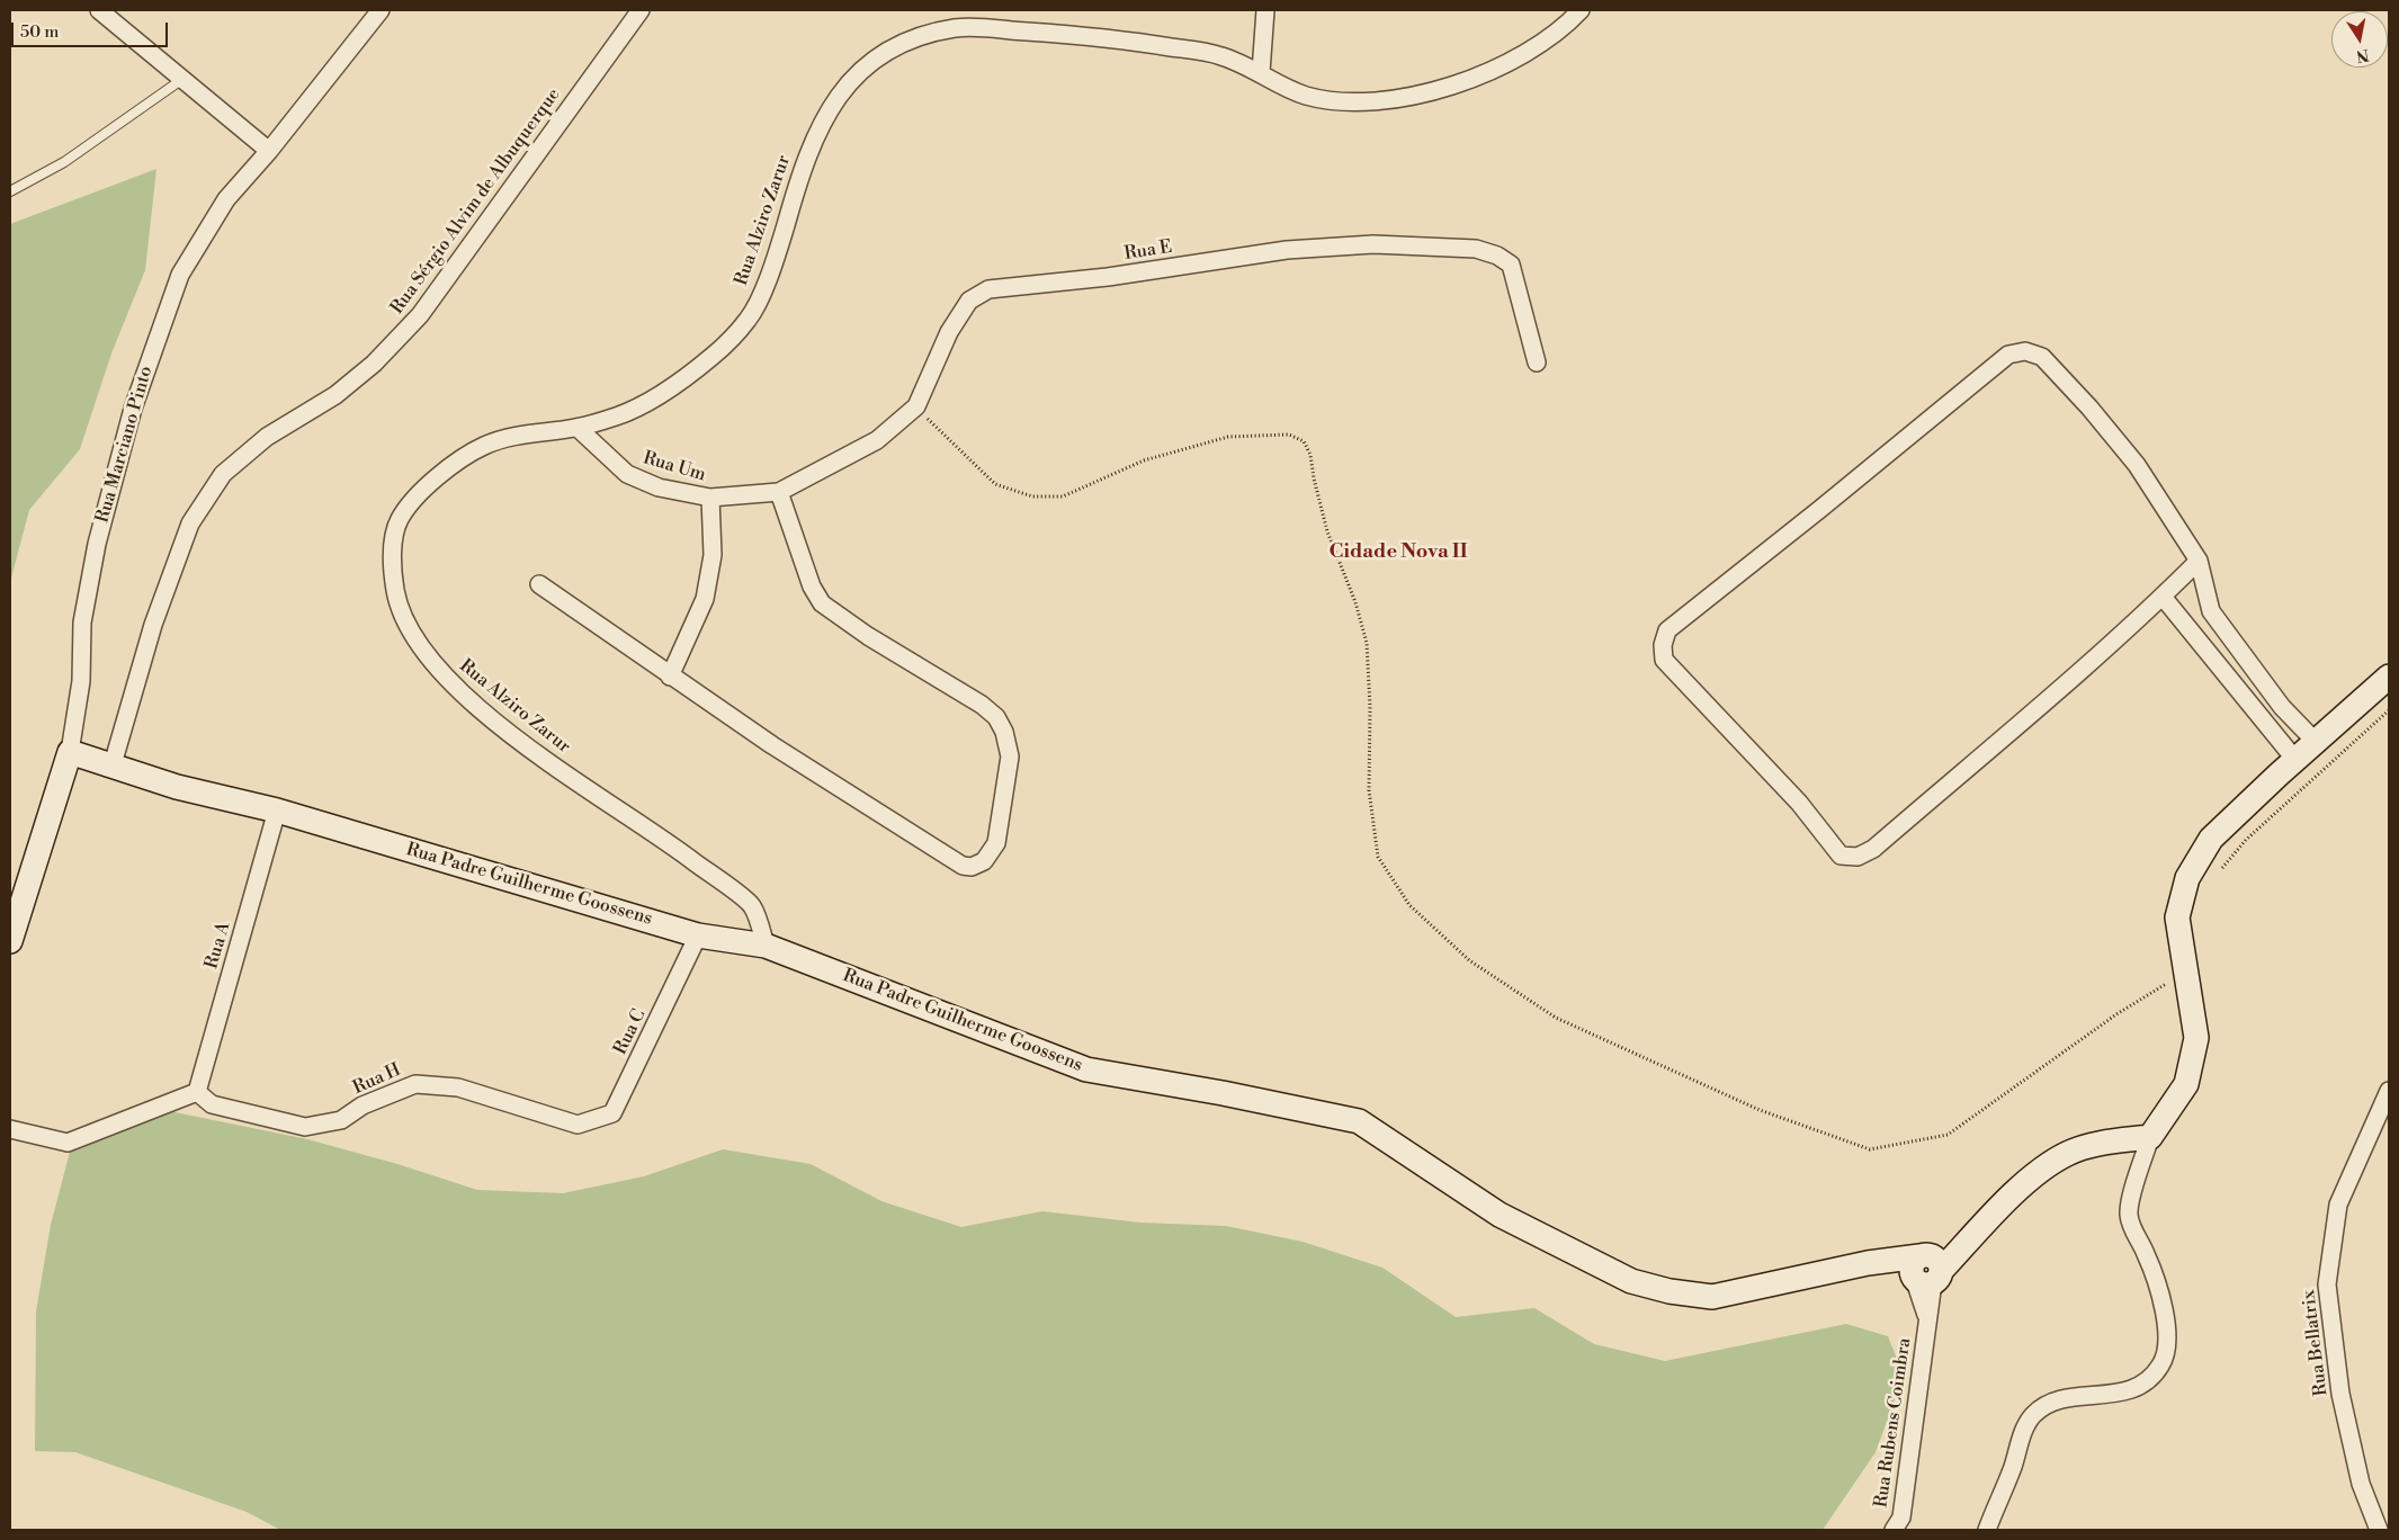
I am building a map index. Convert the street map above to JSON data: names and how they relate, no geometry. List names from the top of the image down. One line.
{"streets":{"street":["Rua Sérgio Alvim de Albuquerque","Rua Alziro Zarur","Rua E","Rua Marciano Pinto","Rua Um","Rua Padre Guilherme Goossens","Rua A","Rua C","Rua H","Rua Bellatrix","Rua Rubens Coimbra"]},"crossings":[["Rua Sérgio Alvim de Albuquerque","Rua Padre Guilherme Goossens"],["Rua Alziro Zarur","Rua Um"],["Rua Alziro Zarur","Rua Padre Guilherme Goossens"],["Rua E","Rua Um"],["Rua Marciano Pinto","Rua Padre Guilherme Goossens"],["Rua Padre Guilherme Goossens","Rua A"],["Rua Padre Guilherme Goossens","Rua C"],["Rua Padre Guilherme Goossens","Rua Rubens Coimbra"],["Rua A","Rua H"],["Rua C","Rua H"]],"districts":["Cidade Nova II"],"scale_bar":"50 m","north":"bottom"}
